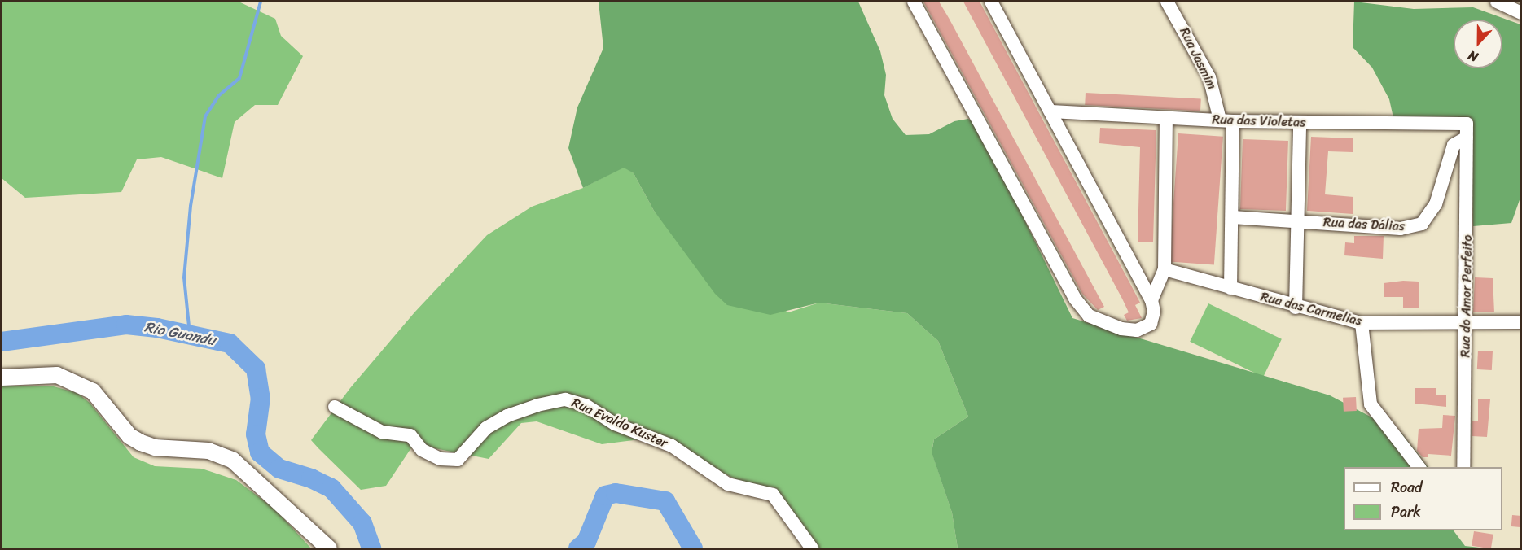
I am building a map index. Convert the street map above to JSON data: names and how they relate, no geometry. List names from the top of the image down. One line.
{"streets":{"street":["Rua Jasmim","Rua das Violetas","Rua das Dálias","Rua do Amor Perfeito","Rua das Carmelias","Rua Evaldo Kuster"]},"crossings":[["Rua Jasmim","Rua das Violetas"],["Rua Jasmim","Rua das Dálias"],["Rua Jasmim","Rua das Carmelias"],["Rua das Violetas","Rua do Amor Perfeito"],["Rua das Dálias","Rua do Amor Perfeito"],["Rua do Amor Perfeito","Rua das Carmelias"]],"water":["Rio Guandu"],"legend":["Road","Park"],"north":"bottom"}
